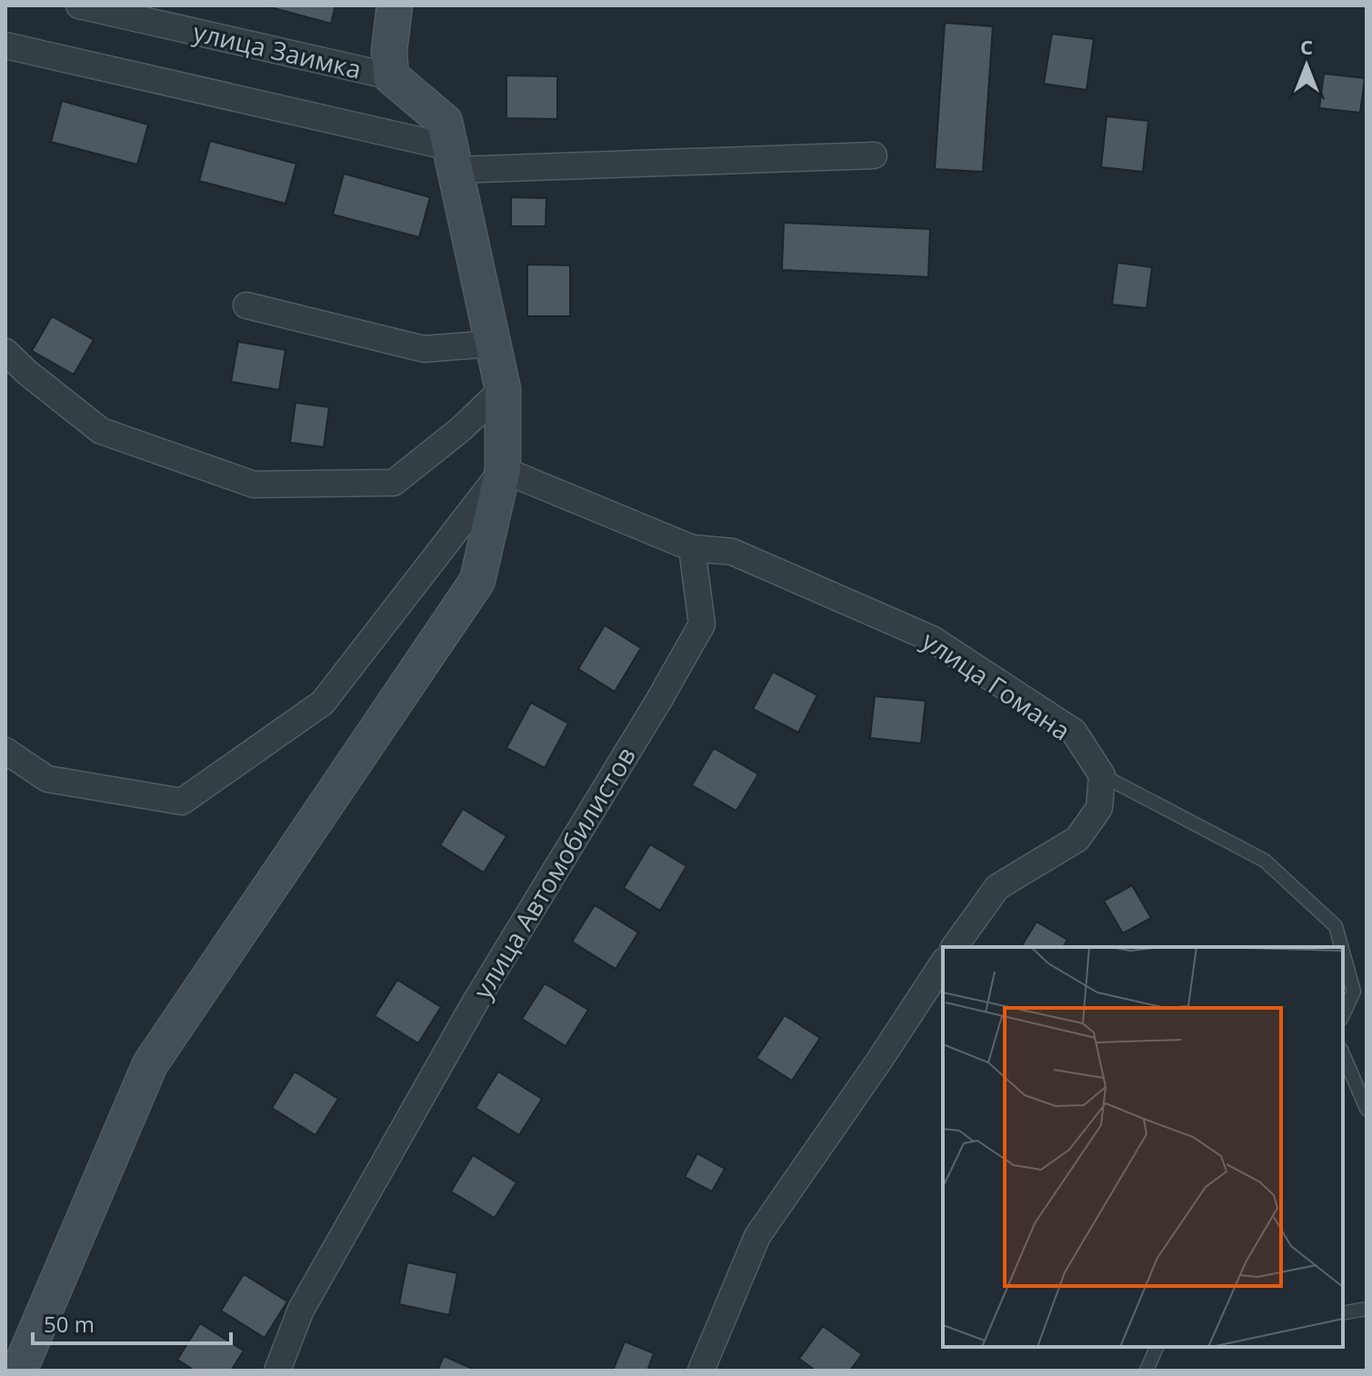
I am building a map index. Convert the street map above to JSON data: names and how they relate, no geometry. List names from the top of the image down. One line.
{"streets":{"street":["улица Заимка","улица Гомана","улица Автомобилистов"]},"crossings":[["улица Гомана","улица Автомобилистов"]],"scale_bar":"50 m","north":"top"}
